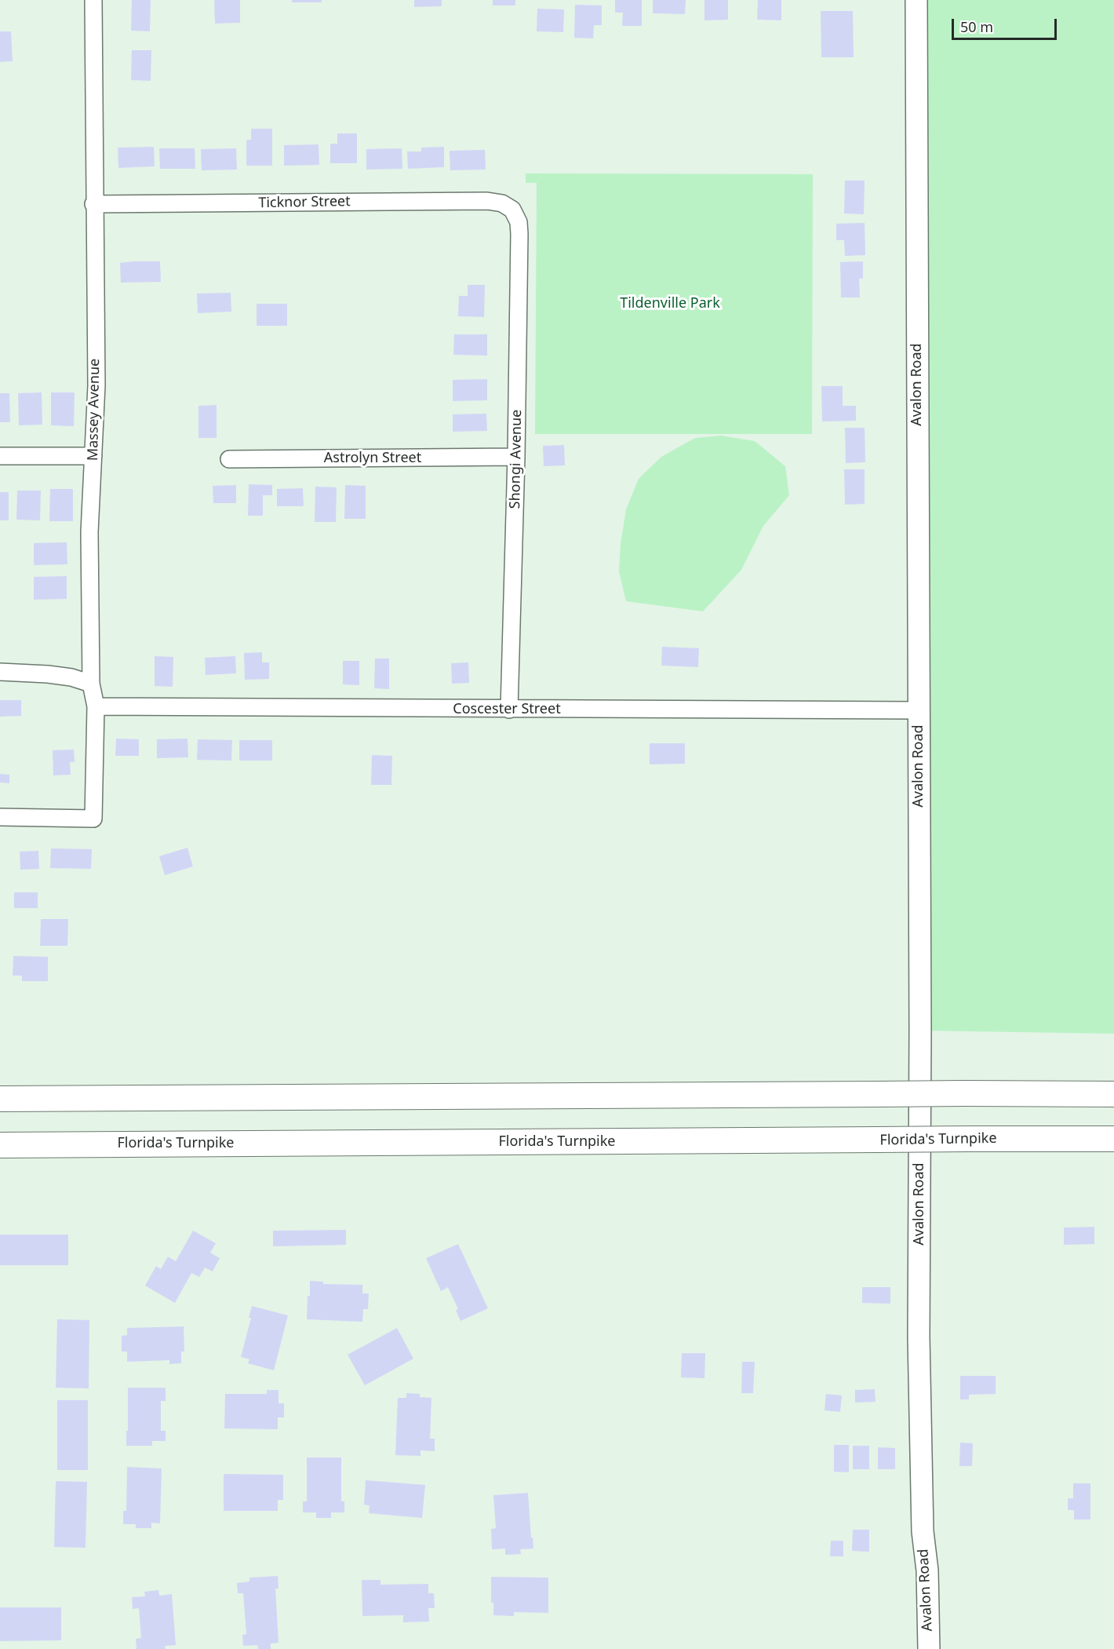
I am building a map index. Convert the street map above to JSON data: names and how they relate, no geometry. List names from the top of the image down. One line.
{"streets":{"highway":["Florida's Turnpike"],"main road":["Avalon Road"],"street":["Ticknor Street","Massey Avenue","Astrolyn Street","Shongi Avenue","Coscester Street"]},"crossings":[["Ticknor Street","Massey Avenue"],["Ticknor Street","Shongi Avenue"],["Avalon Road","Coscester Street"],["Massey Avenue","Coscester Street"],["Astrolyn Street","Shongi Avenue"],["Shongi Avenue","Coscester Street"]],"parks":["Tildenville Park"],"scale_bar":"50 m"}
